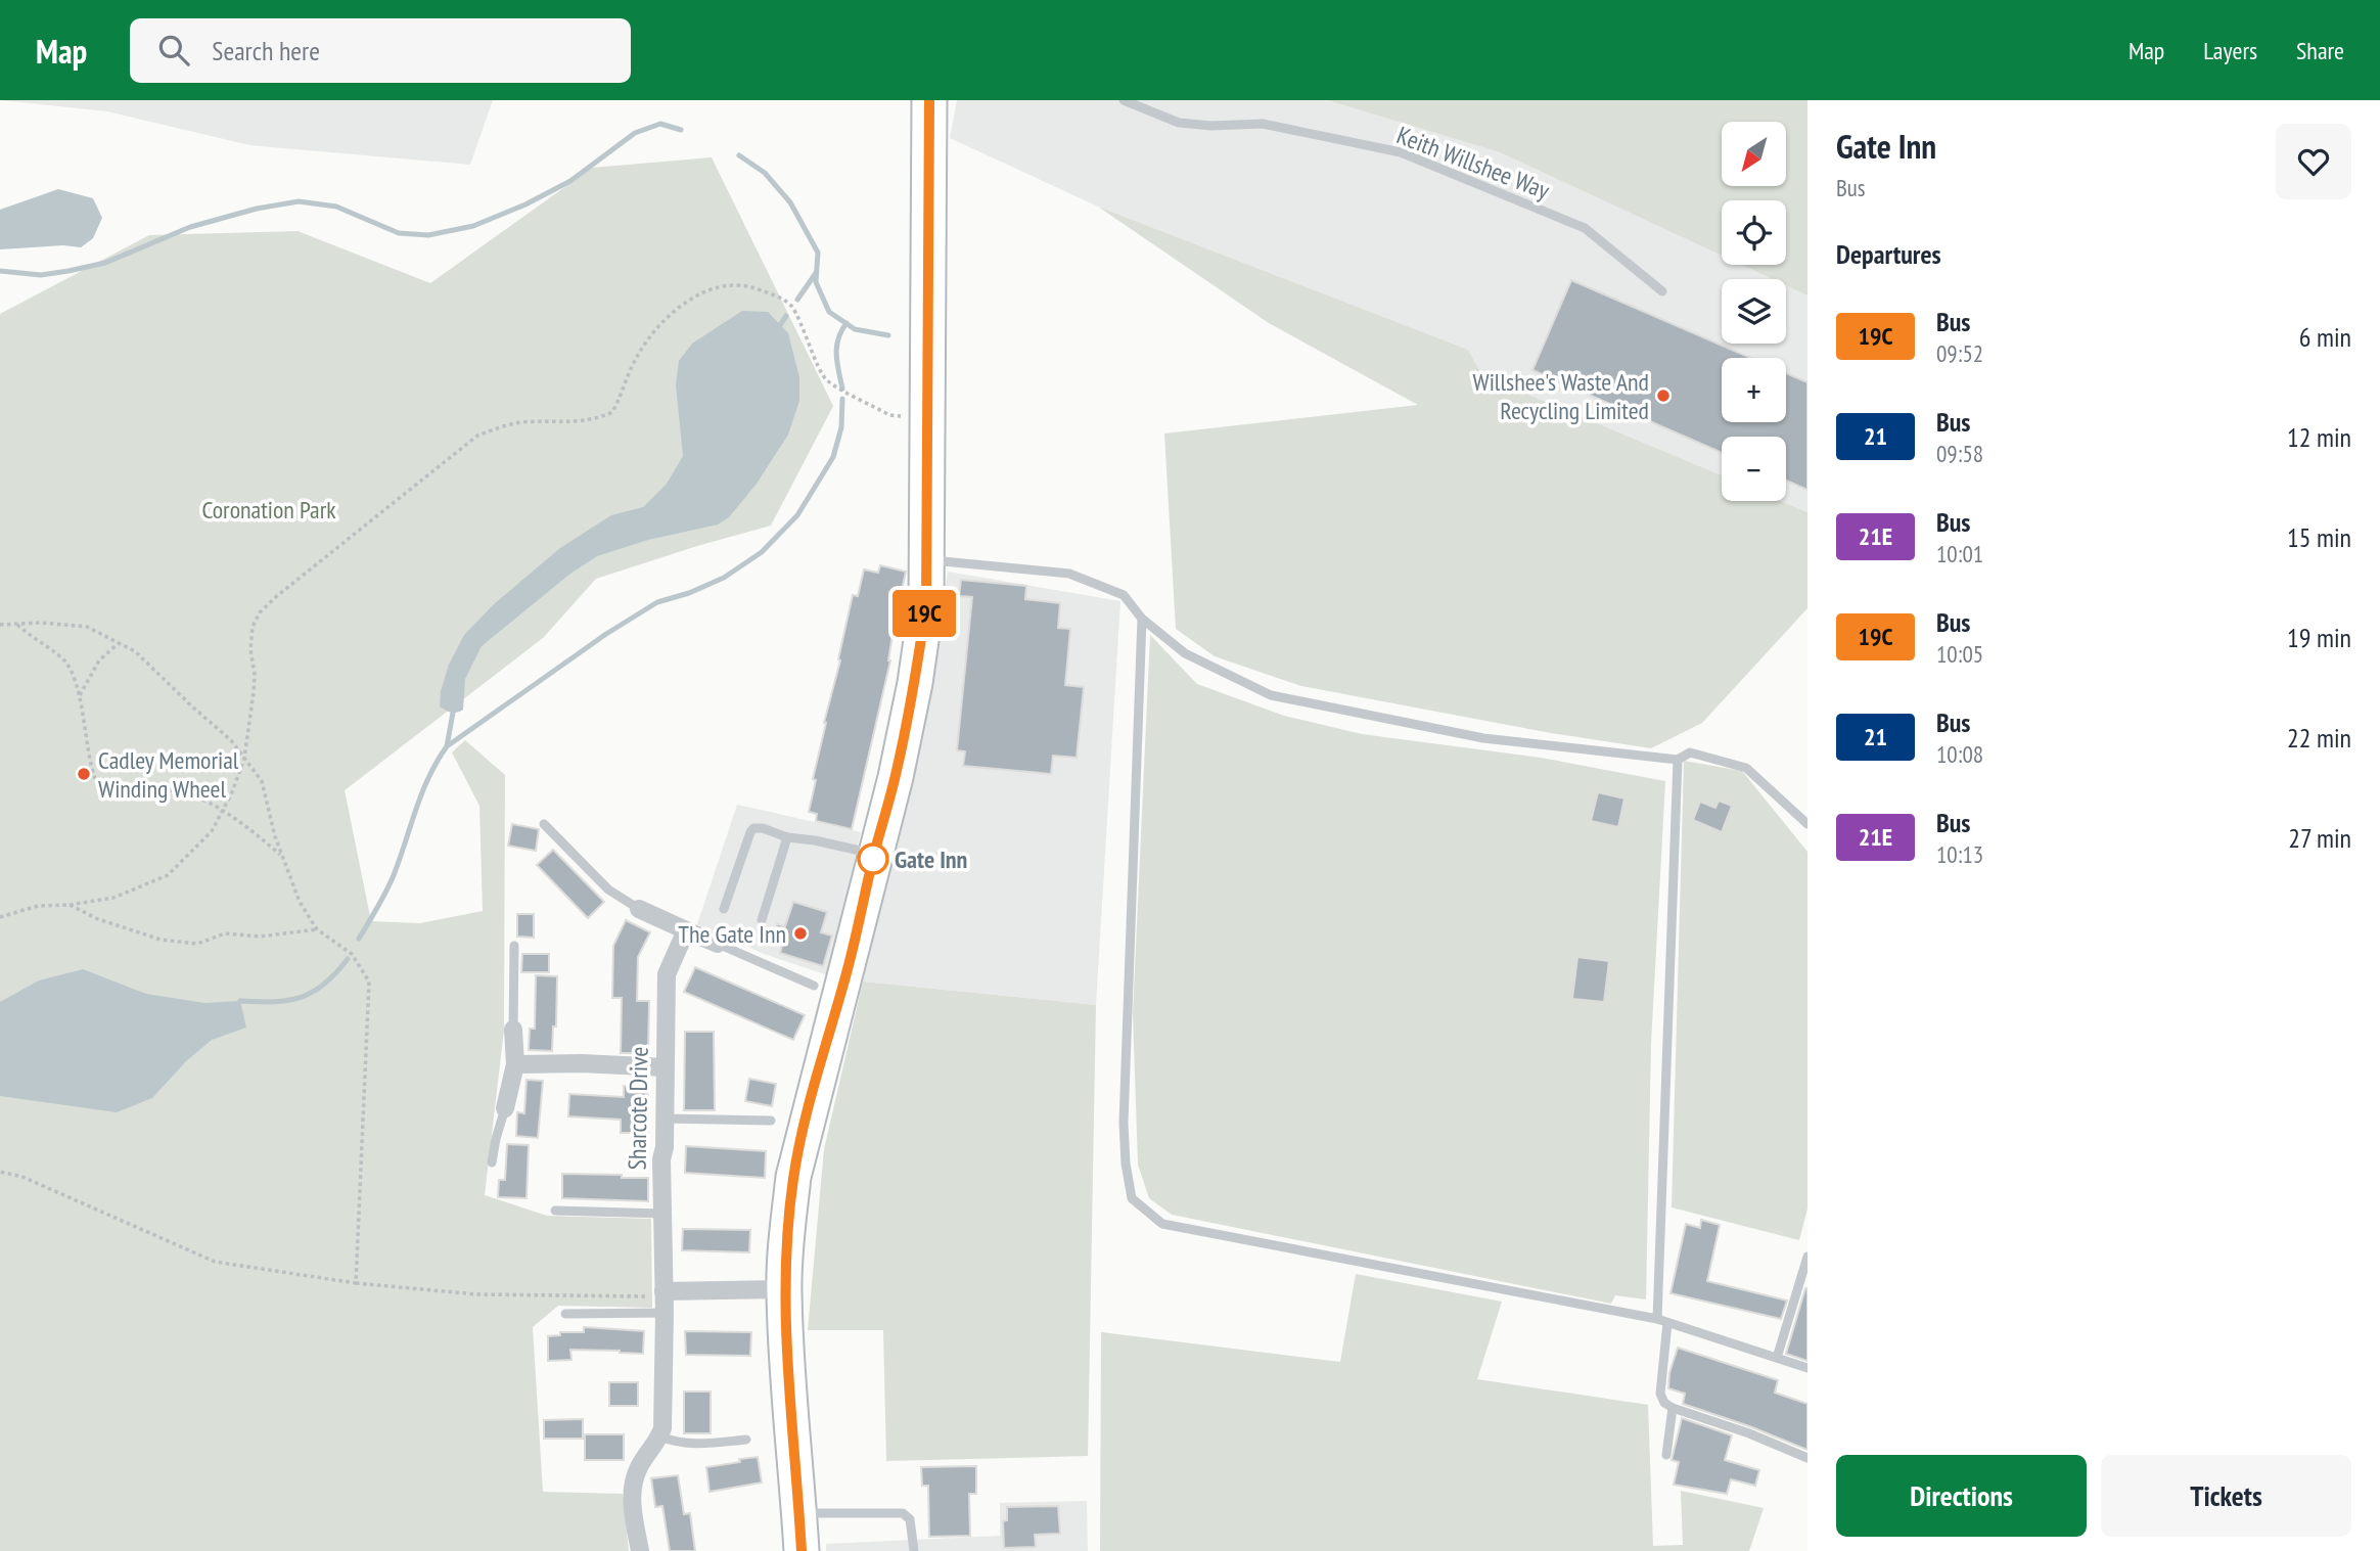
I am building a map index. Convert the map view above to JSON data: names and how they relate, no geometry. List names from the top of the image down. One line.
{"streets":{"street":["Sharcote Drive"],"lane":["Keith Willshee Way"]},"parks":["Coronation Park"],"places":["Willshee's Waste And Recycling Limited","Cadley Memorial Winding Wheel","Gate Inn","The Gate Inn"],"lines":["bus line 19C"],"north":"bottom left","page":{"header":"Map","search":"Search here","nav":["Map","Layers","Share"],"on_map":"19C","heading":[["Gate Inn","Bus"],"Departures"],"map_buttons":["+","−"],"list":[{"mark":"19C","name":"Bus","note":"09:52","value":"6 min"},{"mark":"21","name":"Bus","note":"09:58","value":"12 min"},{"mark":"21E","name":"Bus","note":"10:01","value":"15 min"},{"mark":"19C","name":"Bus","note":"10:05","value":"19 min"},{"mark":"21","name":"Bus","note":"10:08","value":"22 min"},{"mark":"21E","name":"Bus","note":"10:13","value":"27 min"}],"buttons":["Directions","Tickets"]}}
